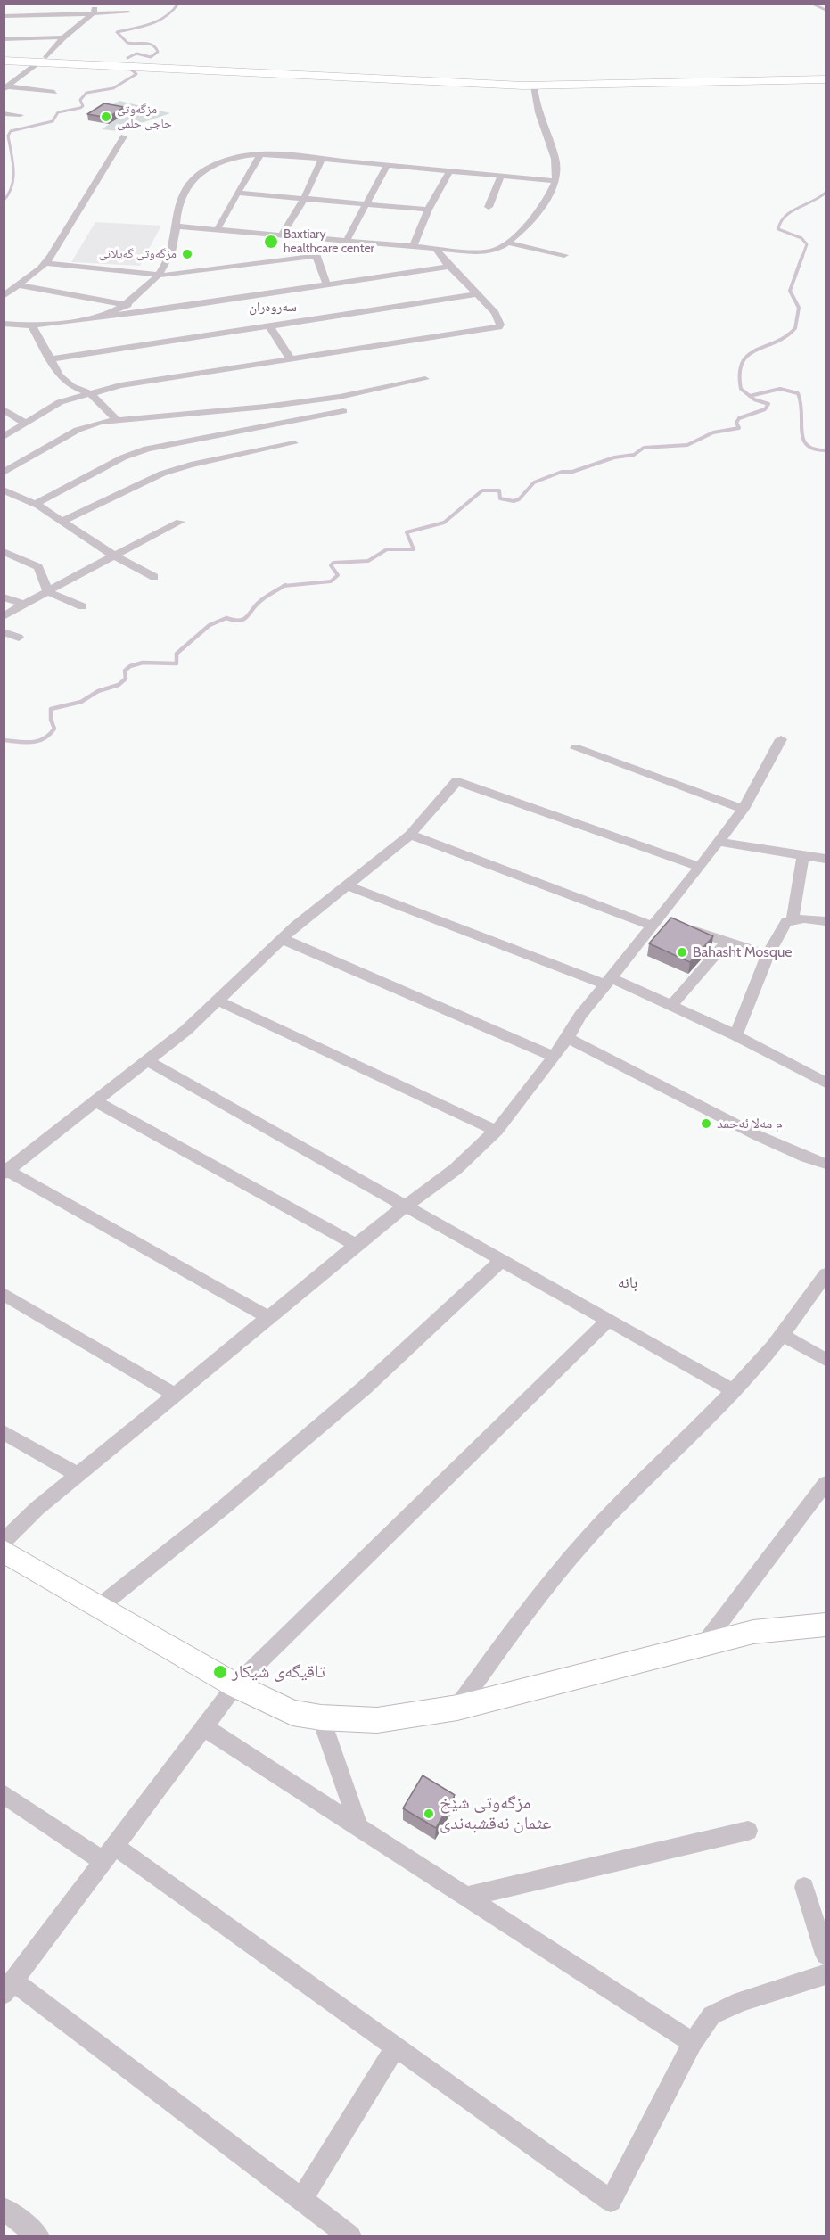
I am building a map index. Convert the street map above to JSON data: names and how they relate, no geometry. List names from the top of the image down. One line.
{"districts":["سەروەران","بانە"],"places":["مزگەوتی حاجی حلمی","Baxtiary healthcare center","مزگەوتی گەیلانی","Bahasht Mosque","م مەلا ئەحمد","تاقیگەی شیکار","مزگەوتی شێخ عثمان نەقشبەندی"]}
